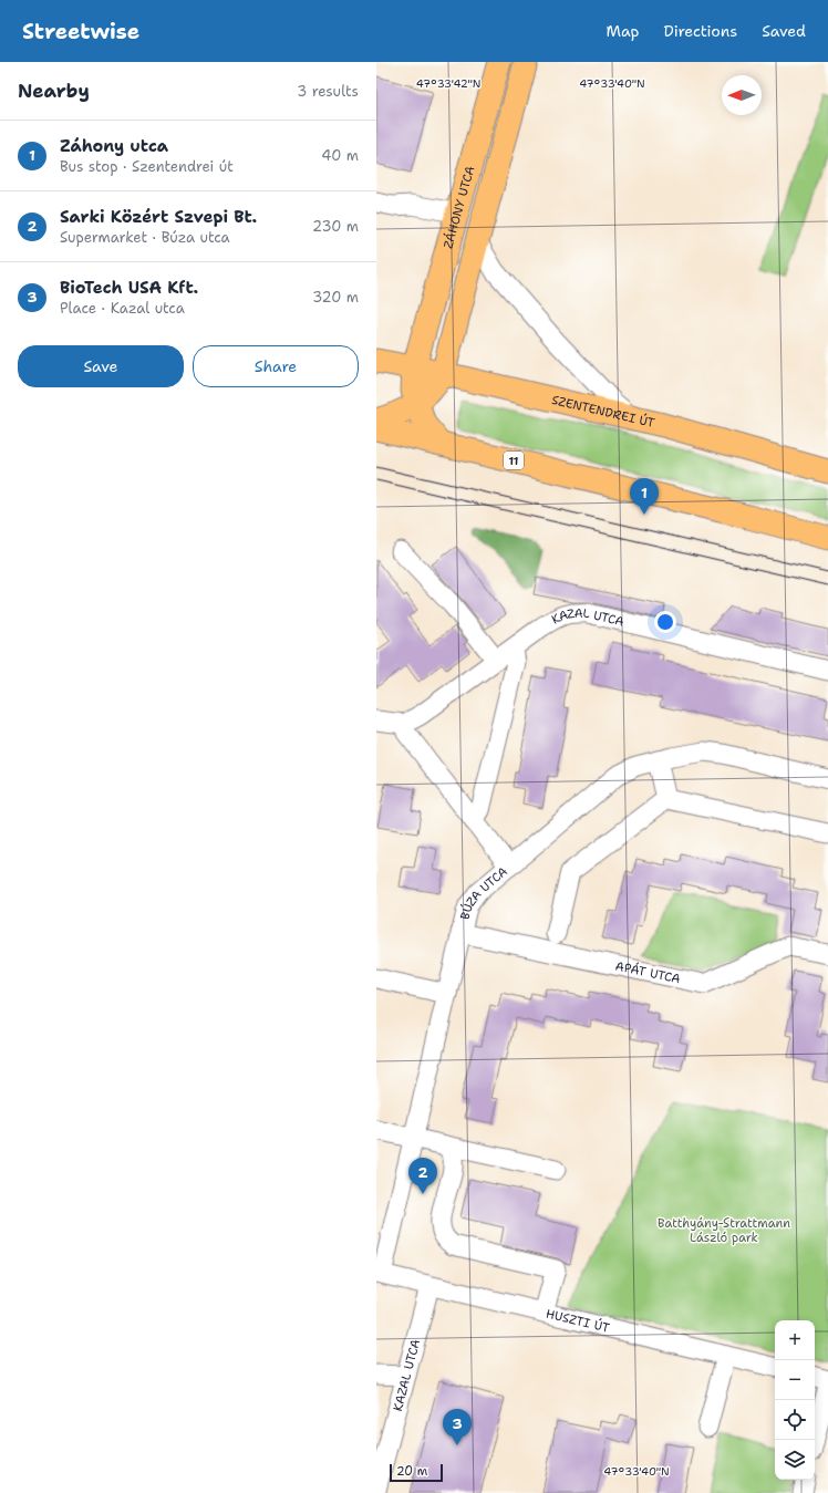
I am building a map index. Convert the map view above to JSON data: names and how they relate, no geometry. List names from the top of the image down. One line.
{"streets":{"main road":["ZÁHONY UTCA","SZENTENDREI ÚT","11"],"street":["KAZAL UTCA","BÚZA UTCA","APÁT UTCA","HUSZTI ÚT"]},"crossings":[["ZÁHONY UTCA","SZENTENDREI ÚT"],["ZÁHONY UTCA","11"],["KAZAL UTCA","HUSZTI ÚT"],["BÚZA UTCA","APÁT UTCA"],["BÚZA UTCA","HUSZTI ÚT"]],"parks":["Batthyány-Strattmann László park"],"scale_bar":"20 m","north":"left","page":{"header":"Streetwise","nav":["Map","Directions","Saved"],"heading":["Nearby","3 results"],"list":[{"mark":"1","name":"Záhony utca","note":"Bus stop · Szentendrei út","value":"40 m"},{"mark":"2","name":"Sarki Közért Szvepi Bt.","note":"Supermarket · Búza utca","value":"230 m"},{"mark":"3","name":"BioTech USA Kft.","note":"Place · Kazal utca","value":"320 m"}],"buttons":["Save","Share"],"pins":["1","2","3"],"map_buttons":["+","−"],"scale":"20 m"},"coordinates":["47°33'42\"N","47°33'40\"N"]}
